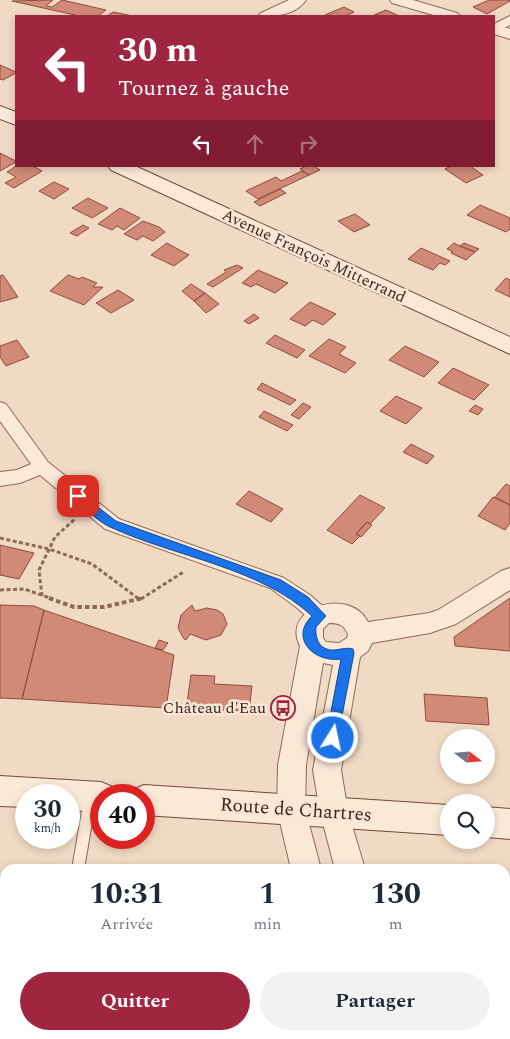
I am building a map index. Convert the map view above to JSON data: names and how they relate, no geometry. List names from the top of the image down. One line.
{"streets":{"main road":["Avenue François Mitterrand","Route de Chartres"]},"places":{"bus stop":["Château d'Eau"]},"north":"right","page":{"turn":["30 m","Tournez à gauche"],"speed":"30 km/h","limit":"40","eta":["10:31","Arrivée","1","min","130","m"],"buttons":["Quitter","Partager"]}}
